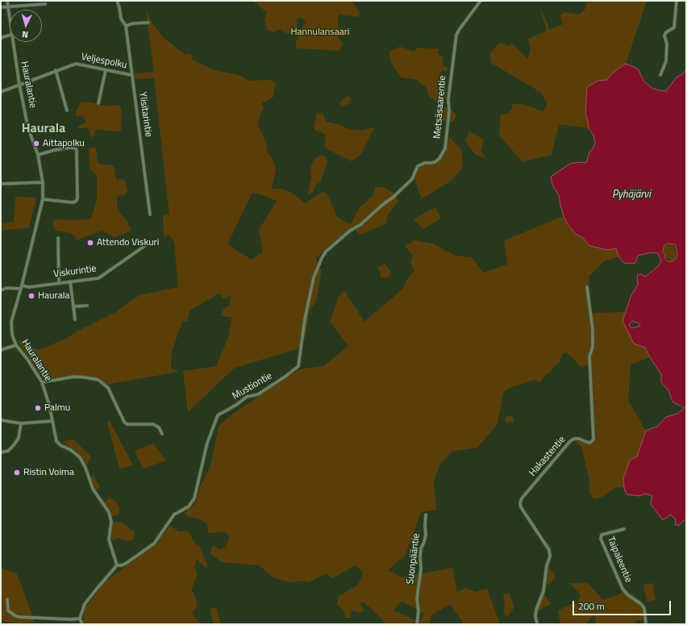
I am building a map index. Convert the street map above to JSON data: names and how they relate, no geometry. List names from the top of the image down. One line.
{"streets":{"street":["Veljespolku","Hauralantie","Metsäsaarentie","Ylisitarintie","Viskurintie","Mustiontie","Hakastentie","Suonpääntie","Taipaleentie"]},"crossings":[["Veljespolku","Hauralantie"],["Veljespolku","Ylisitarintie"],["Hauralantie","Viskurintie"],["Hauralantie","Mustiontie"],["Metsäsaarentie","Mustiontie"]],"districts":["Haurala"],"water":["Pyhäjärvi"],"parks":["Hannulansaari"],"places":["Aittapolku","Attendo Viskuri","Haurala","Palmu","Ristin Voima"],"scale_bar":"200 m","north":"bottom"}
